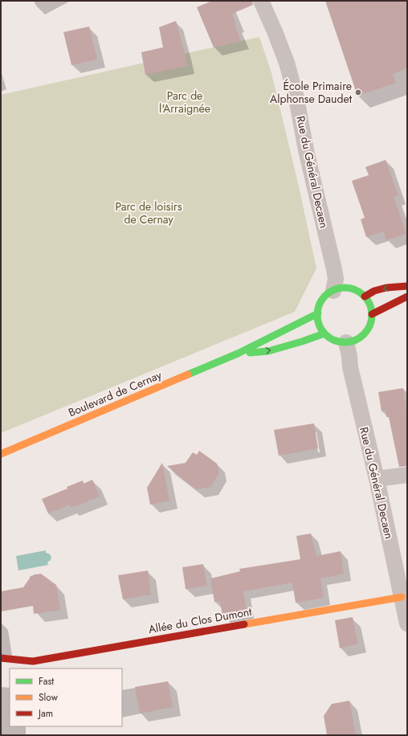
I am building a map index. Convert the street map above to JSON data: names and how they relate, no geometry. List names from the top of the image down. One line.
{"streets":{"street":["Rue du Général Decaen","Boulevard de Cernay","Allée du Clos Dumont"]},"crossings":[["Rue du Général Decaen","Boulevard de Cernay"],["Rue du Général Decaen","Allée du Clos Dumont"]],"parks":["Parc de l'Arraignée","Parc de loisirs de Cernay"],"places":["École Primaire Alphonse Daudet"],"legend":["Fast","Slow","Jam"]}
